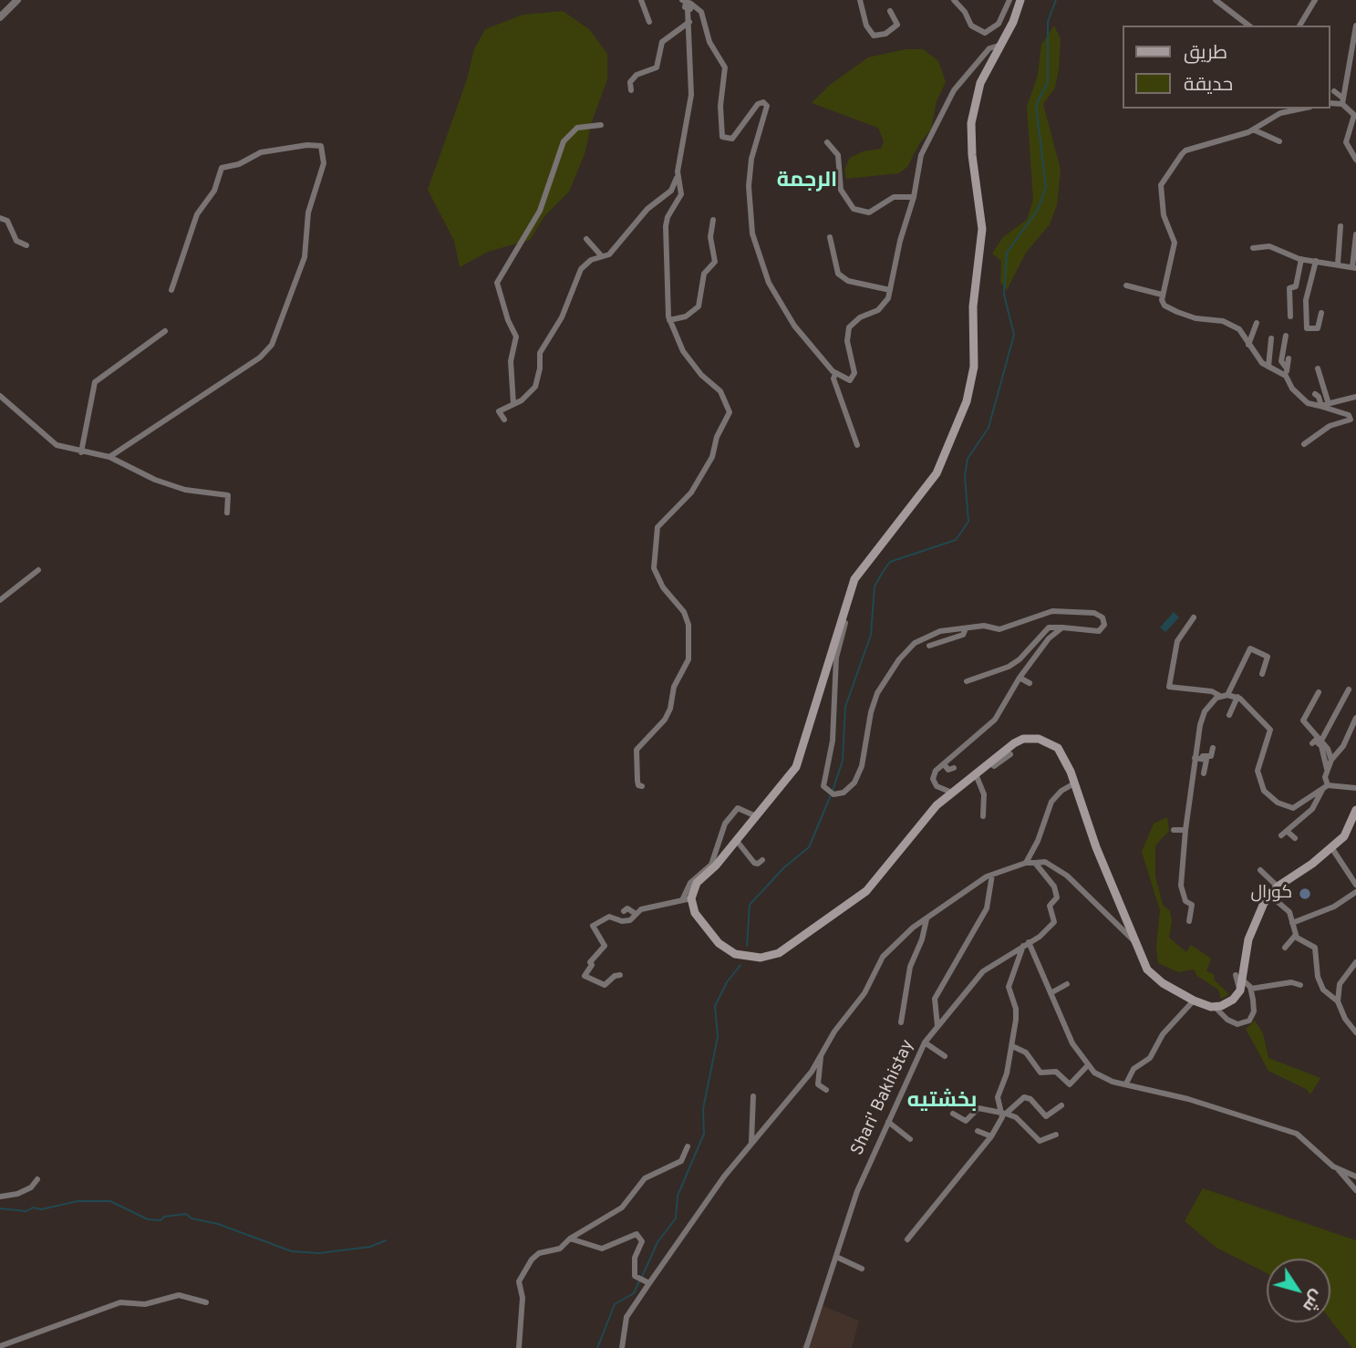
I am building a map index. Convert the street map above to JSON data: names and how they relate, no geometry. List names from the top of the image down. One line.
{"streets":{"street":["Shari' Bakhistay"]},"districts":["الرجمة","بخشتيه"],"places":["كورال"],"legend":["طريق","حديقة"],"north":"bottom right"}
